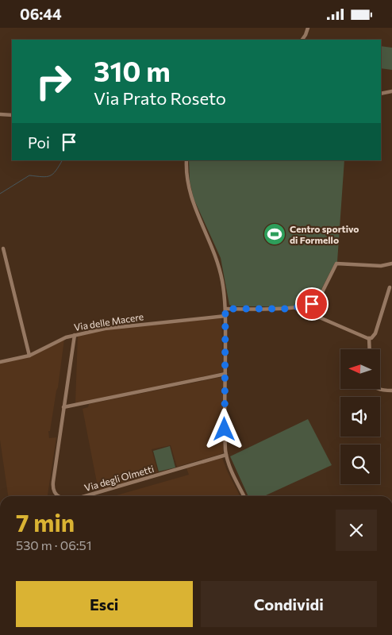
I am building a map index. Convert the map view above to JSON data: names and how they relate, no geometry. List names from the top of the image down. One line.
{"streets":{"street":["Via delle Macere","Via degli Olmetti"]},"crossings":[["Via delle Macere","Via degli Olmetti"]],"places":{"sports":["Centro sportivo di Formello"]},"north":"left","page":{"status":"06:44","turn":["310 m","Via Prato Roseto"],"then":"Poi","heading":["7 min","530 m · 06:51"],"buttons":["Esci","Condividi"]}}
